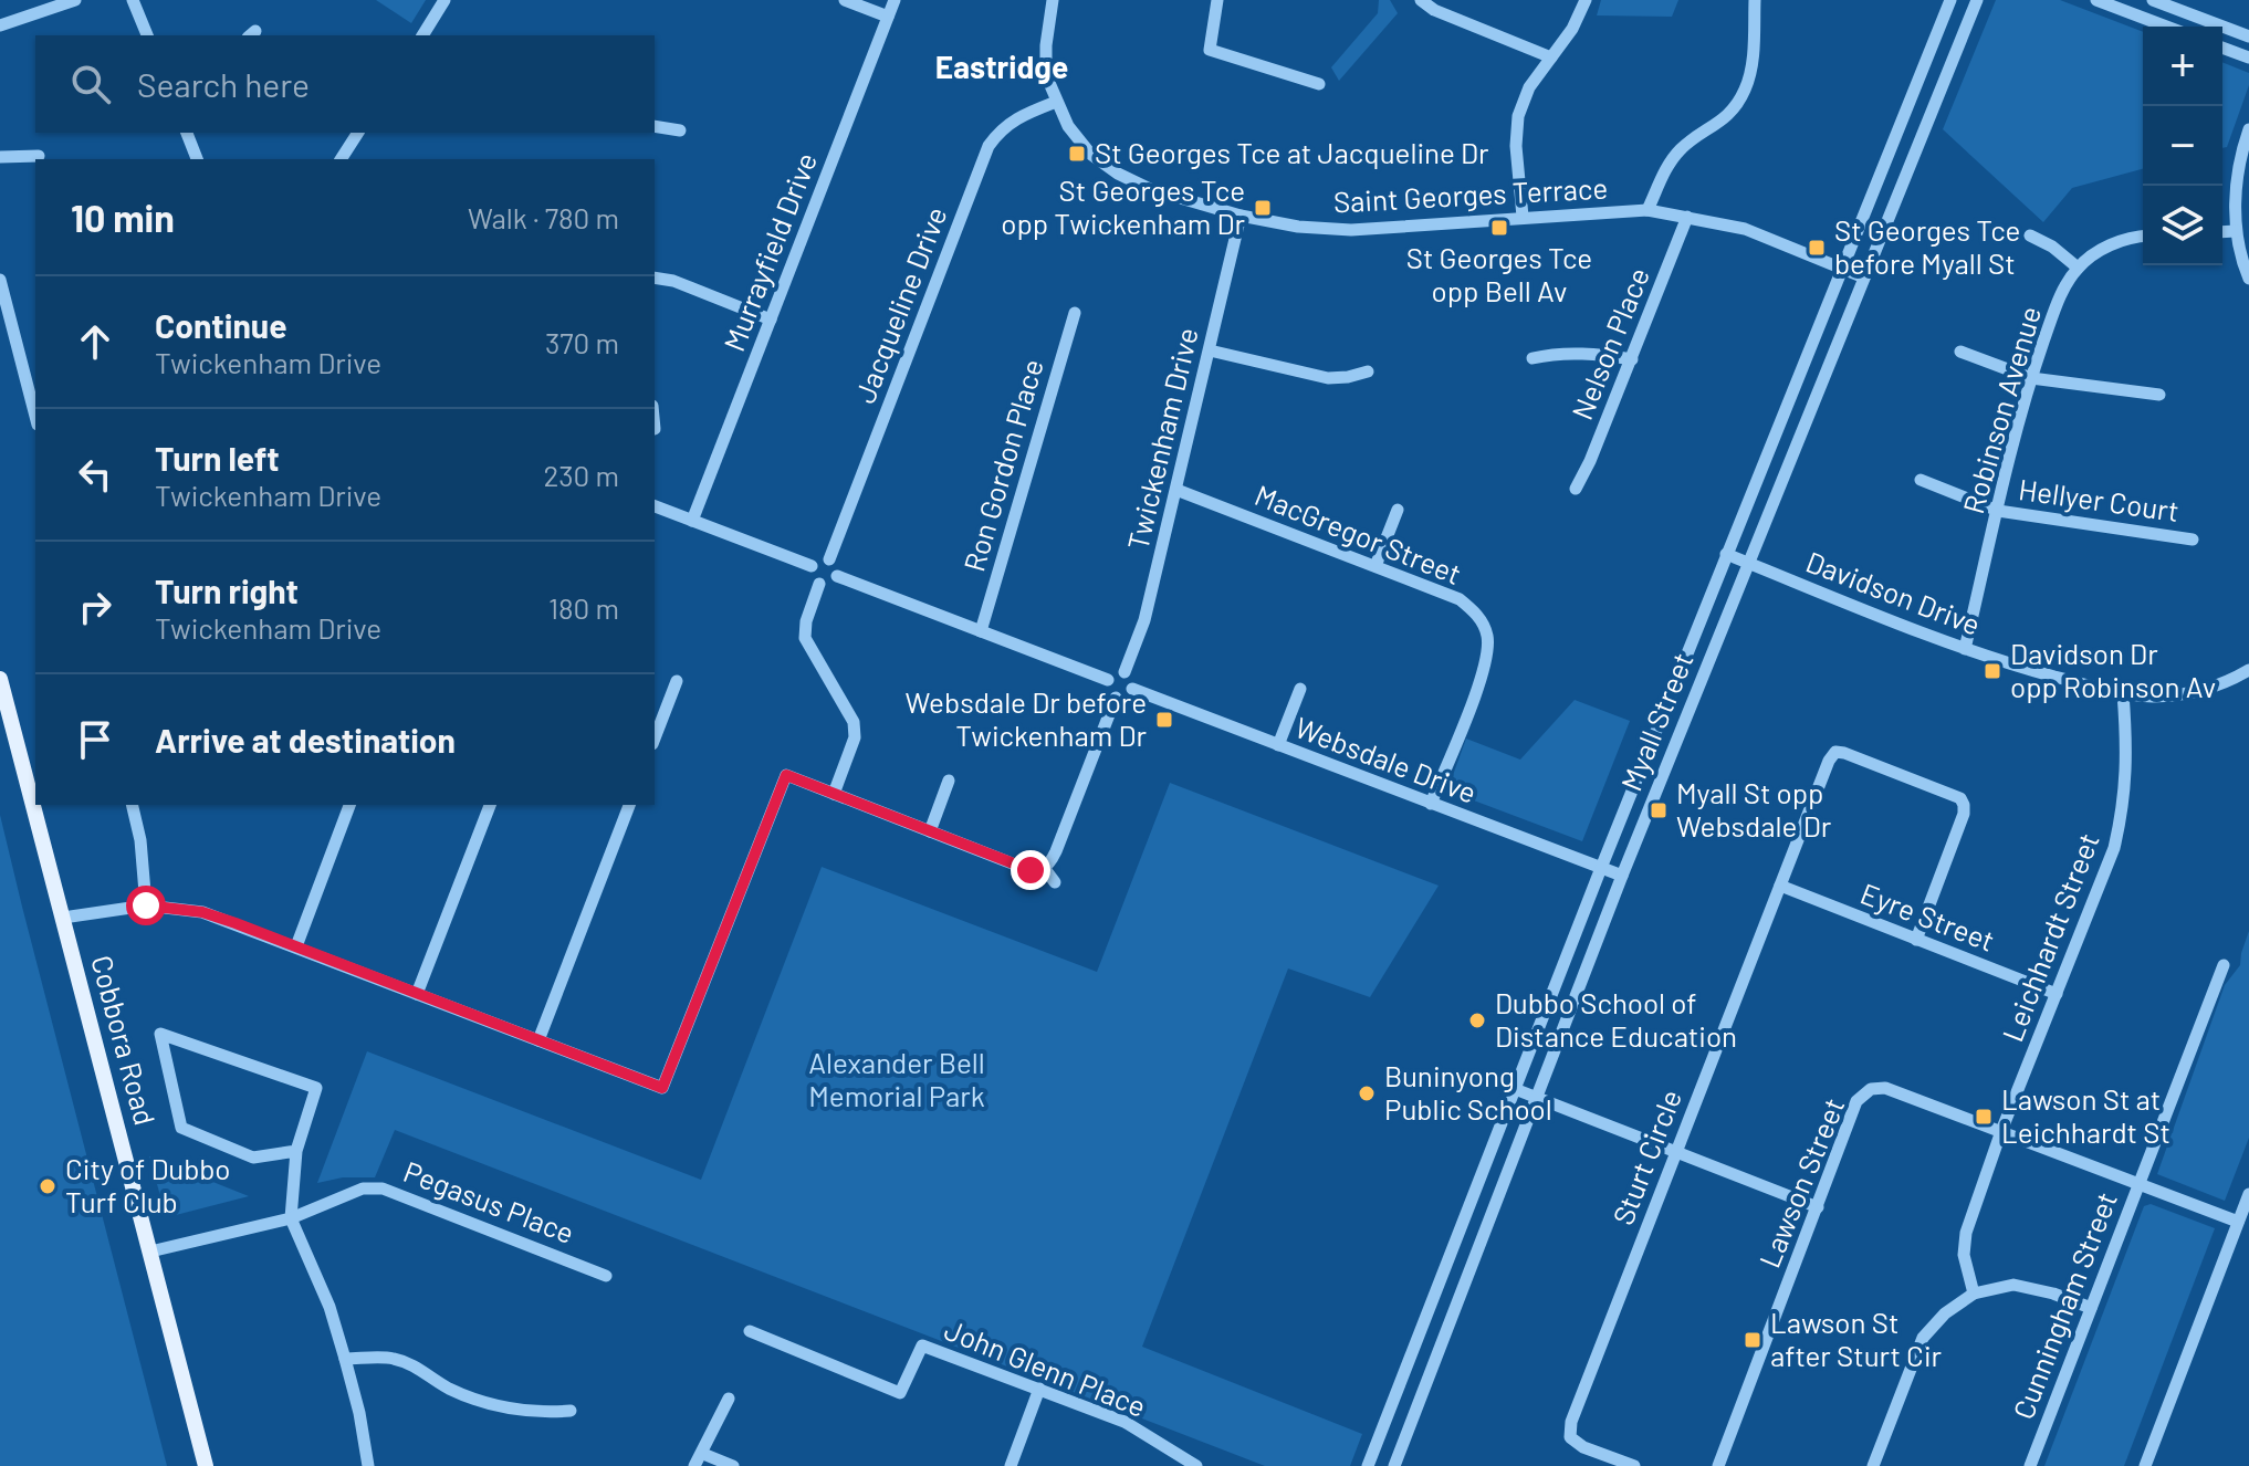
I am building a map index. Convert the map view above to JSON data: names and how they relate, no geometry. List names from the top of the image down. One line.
{"streets":{"main road":["Cobbora Road"],"street":["Saint Georges Terrace","Murrayfield Drive","Jacqueline Drive","Nelson Place","Robinson Avenue","Twickenham Drive","Ron Gordon Place","Hellyer Court","MacGregor Street","Davidson Drive","Myall Street","Websdale Drive","Eyre Street","Leichhardt Street","Sturt Circle","Lawson Street","Pegasus Place","Cunningham Street","John Glenn Place"]},"crossings":[["Saint Georges Terrace","Jacqueline Drive"],["Saint Georges Terrace","Nelson Place"],["Saint Georges Terrace","Twickenham Drive"],["Saint Georges Terrace","Myall Street"],["Robinson Avenue","Hellyer Court"],["Robinson Avenue","Davidson Drive"],["Twickenham Drive","MacGregor Street"],["Twickenham Drive","Websdale Drive"],["MacGregor Street","Websdale Drive"],["Davidson Drive","Myall Street"],["Davidson Drive","Leichhardt Street"],["Myall Street","Websdale Drive"],["Eyre Street","Leichhardt Street"],["Eyre Street","Sturt Circle"],["Leichhardt Street","Lawson Street"],["Cobbora Road","Pegasus Place"],["Lawson Street","Cunningham Street"]],"districts":["Eastridge"],"parks":["Alexander Bell Memorial Park"],"places":{"transit":["St Georges Tce at Jacqueline Dr","St Georges Tce opp Twickenham Dr","St Georges Tce opp Bell Av","St Georges Tce before Myall St","Davidson Dr opp Robinson Av","Websdale Dr before Twickenham Dr","Myall St opp Websdale Dr","Lawson St at Leichhardt St","Lawson St after Sturt Cir"],"other":["Dubbo School of Distance Education","Buninyong Public School","City of Dubbo Turf Club"]},"page":{"map_buttons":["+","−"],"search":"Search here","heading":["10 min","Walk · 780 m"],"list":[["Continue","Twickenham Drive","370 m"],["Turn left","Twickenham Drive","230 m"],["Turn right","Twickenham Drive","180 m"],"Arrive at destination"]}}
